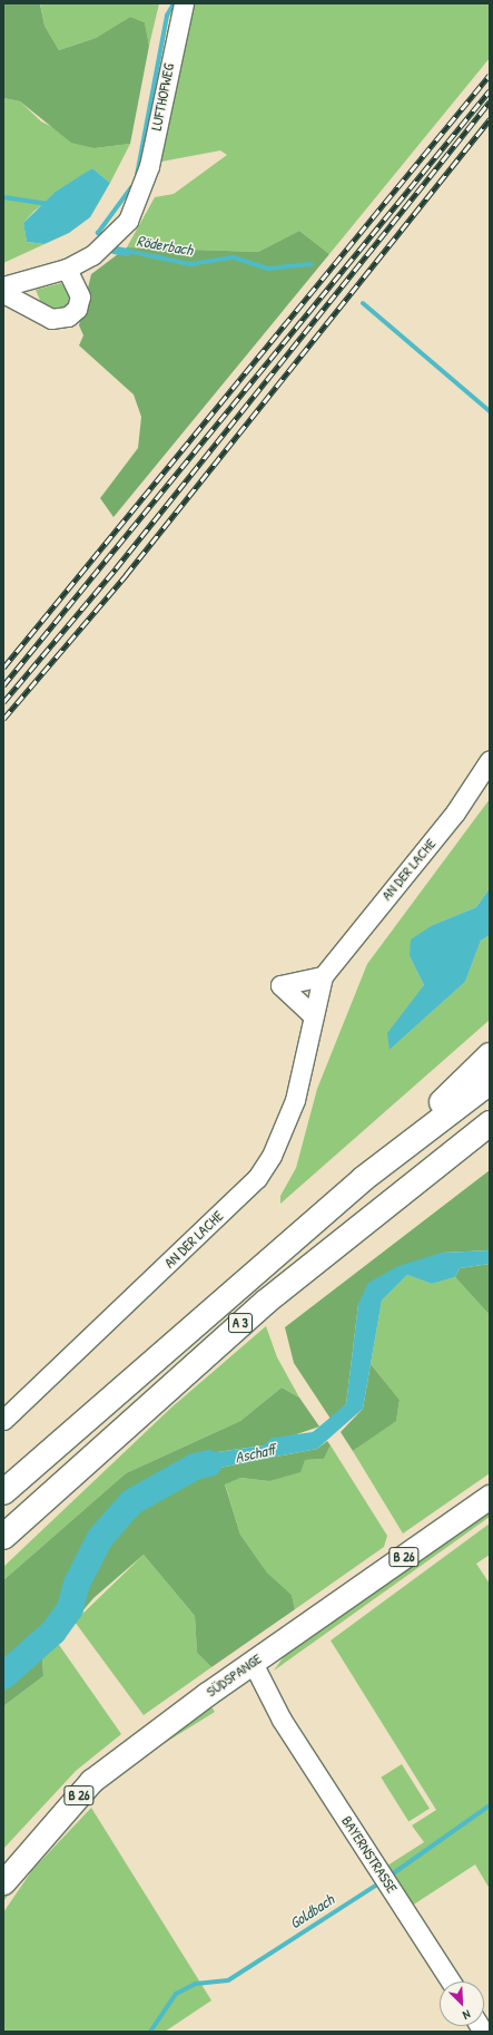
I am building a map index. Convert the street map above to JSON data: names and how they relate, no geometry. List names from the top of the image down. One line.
{"streets":{"highway":["A 3"],"main road":["B 26","SÜDSPANGE"],"street":["LUFTHOFWEG","AN DER LACHE","BAYERNSTRASSE"]},"crossings":[["SÜDSPANGE","BAYERNSTRASSE"]],"water":["Röderbach","Aschaff","Goldbach"],"north":"bottom right"}
